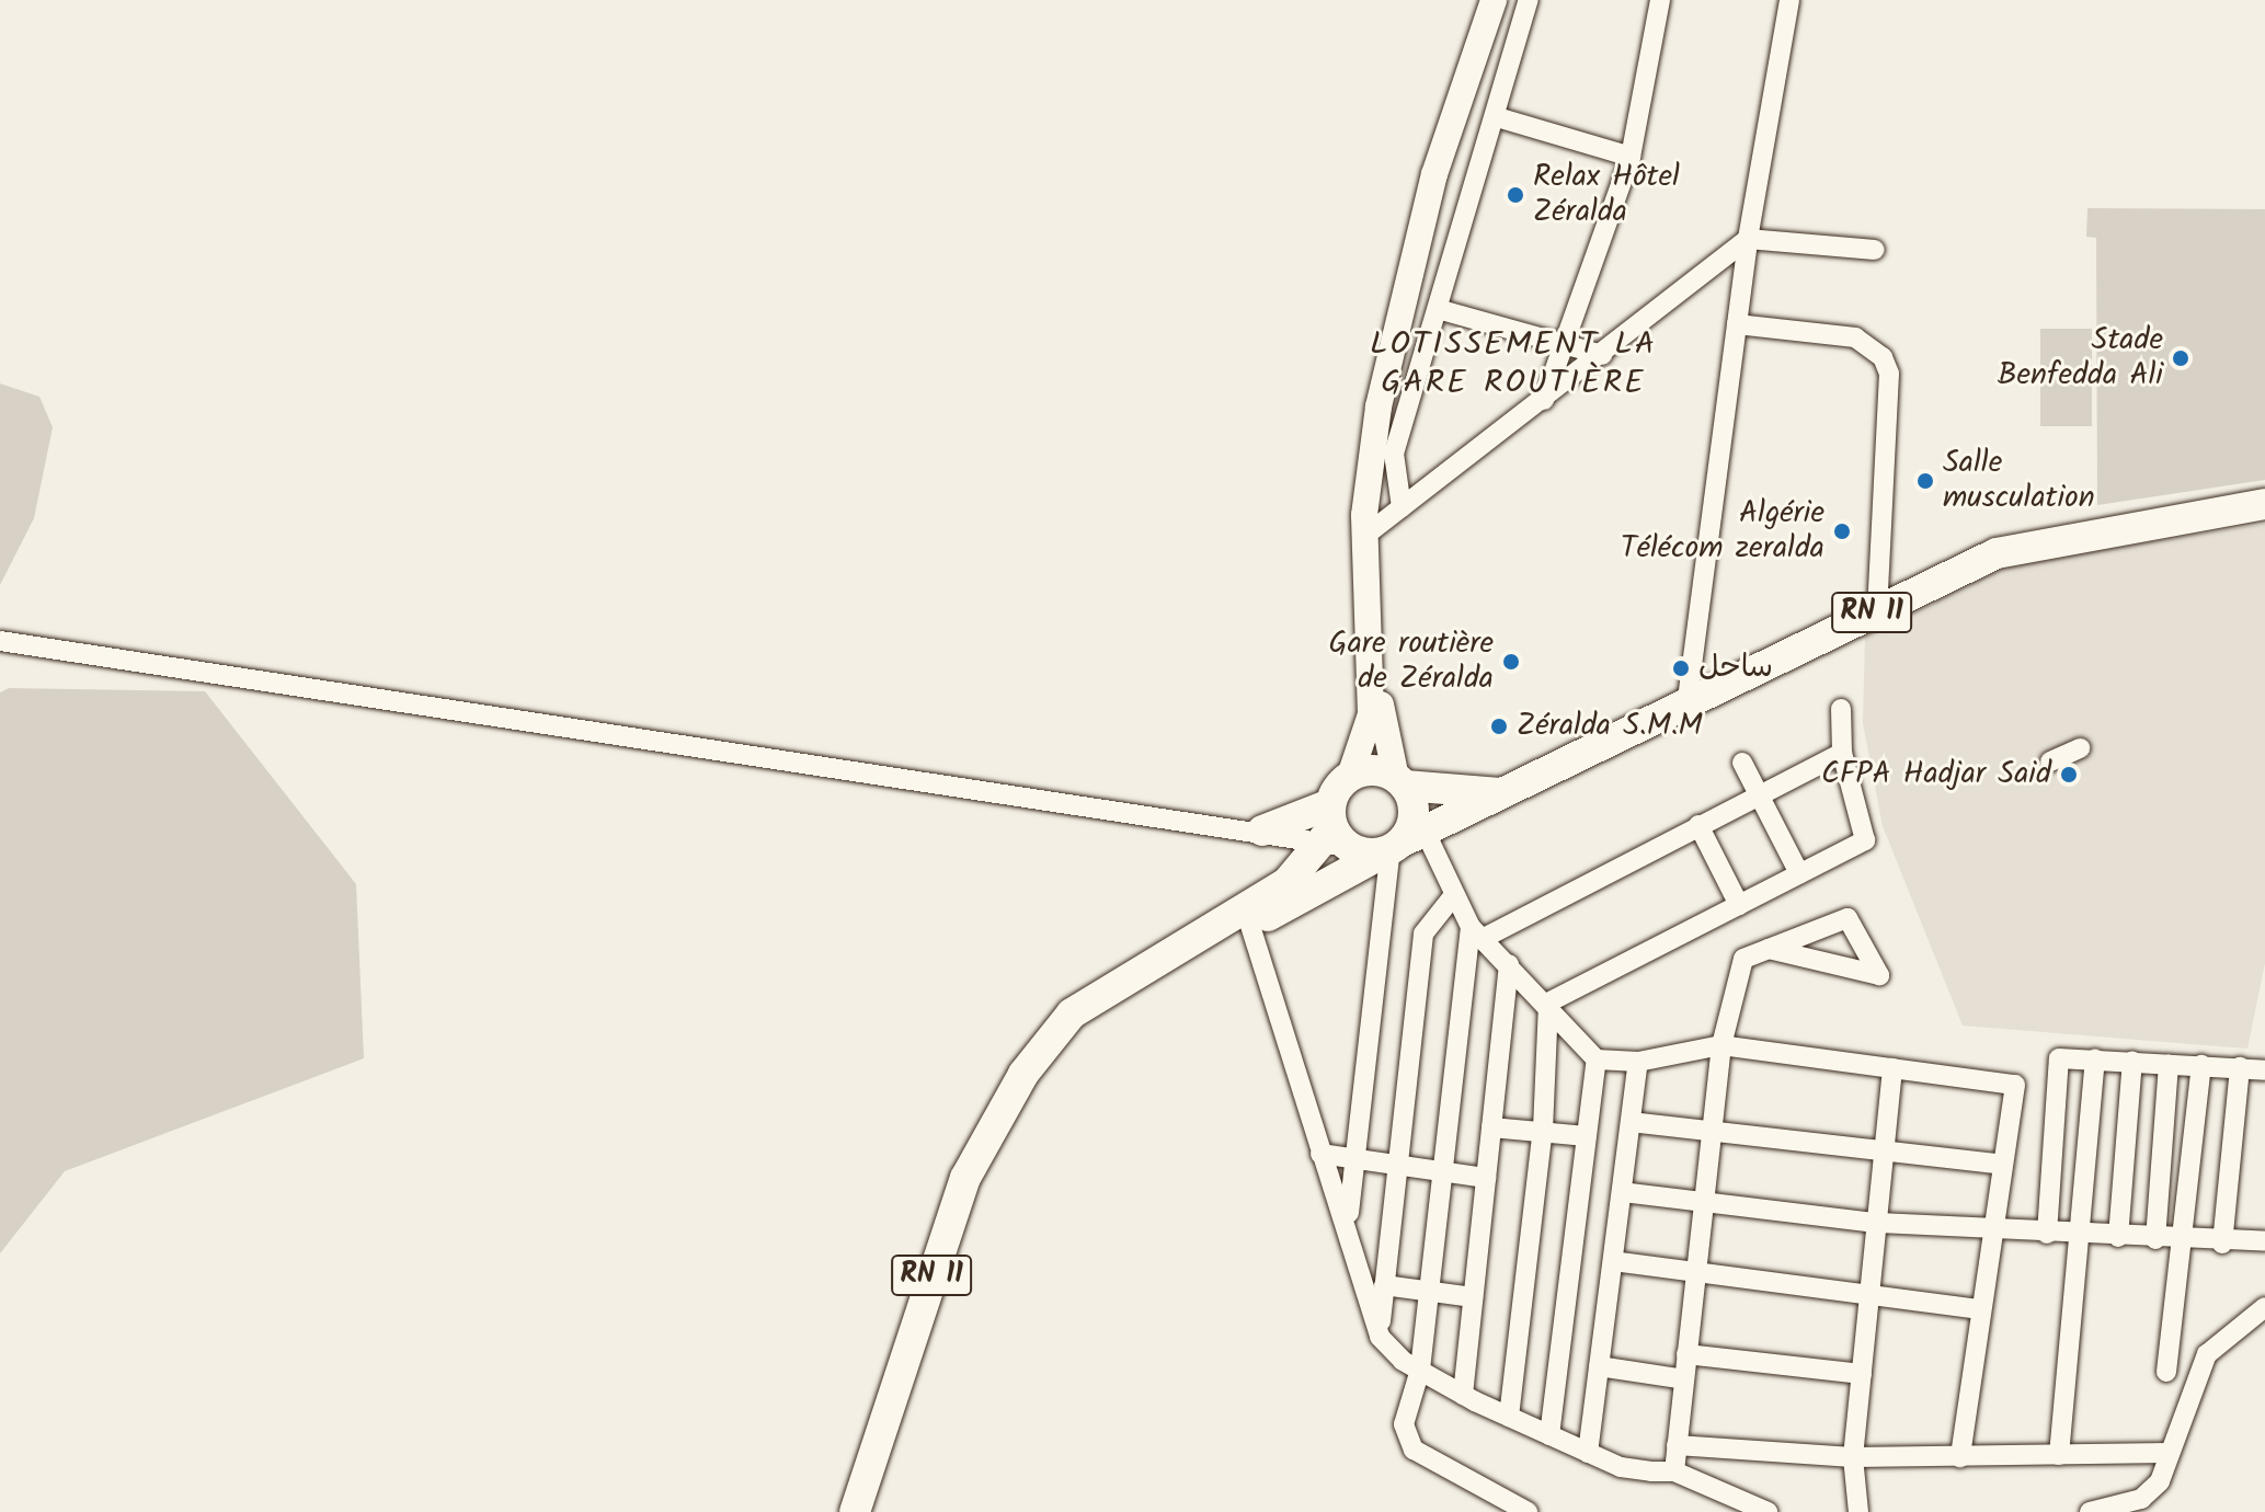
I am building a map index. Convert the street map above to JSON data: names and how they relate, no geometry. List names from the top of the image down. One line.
{"streets":{"main road":["RN 11"]},"districts":["LOTISSEMENT LA GARE ROUTIÈRE"],"places":["Relax Hôtel Zéralda","Stade Benfedda Ali","Salle musculation","Algérie Télécom zeralda","Gare routière de Zéralda","ساحل","Zéralda S.M.M","CFPA Hadjar Said"]}
